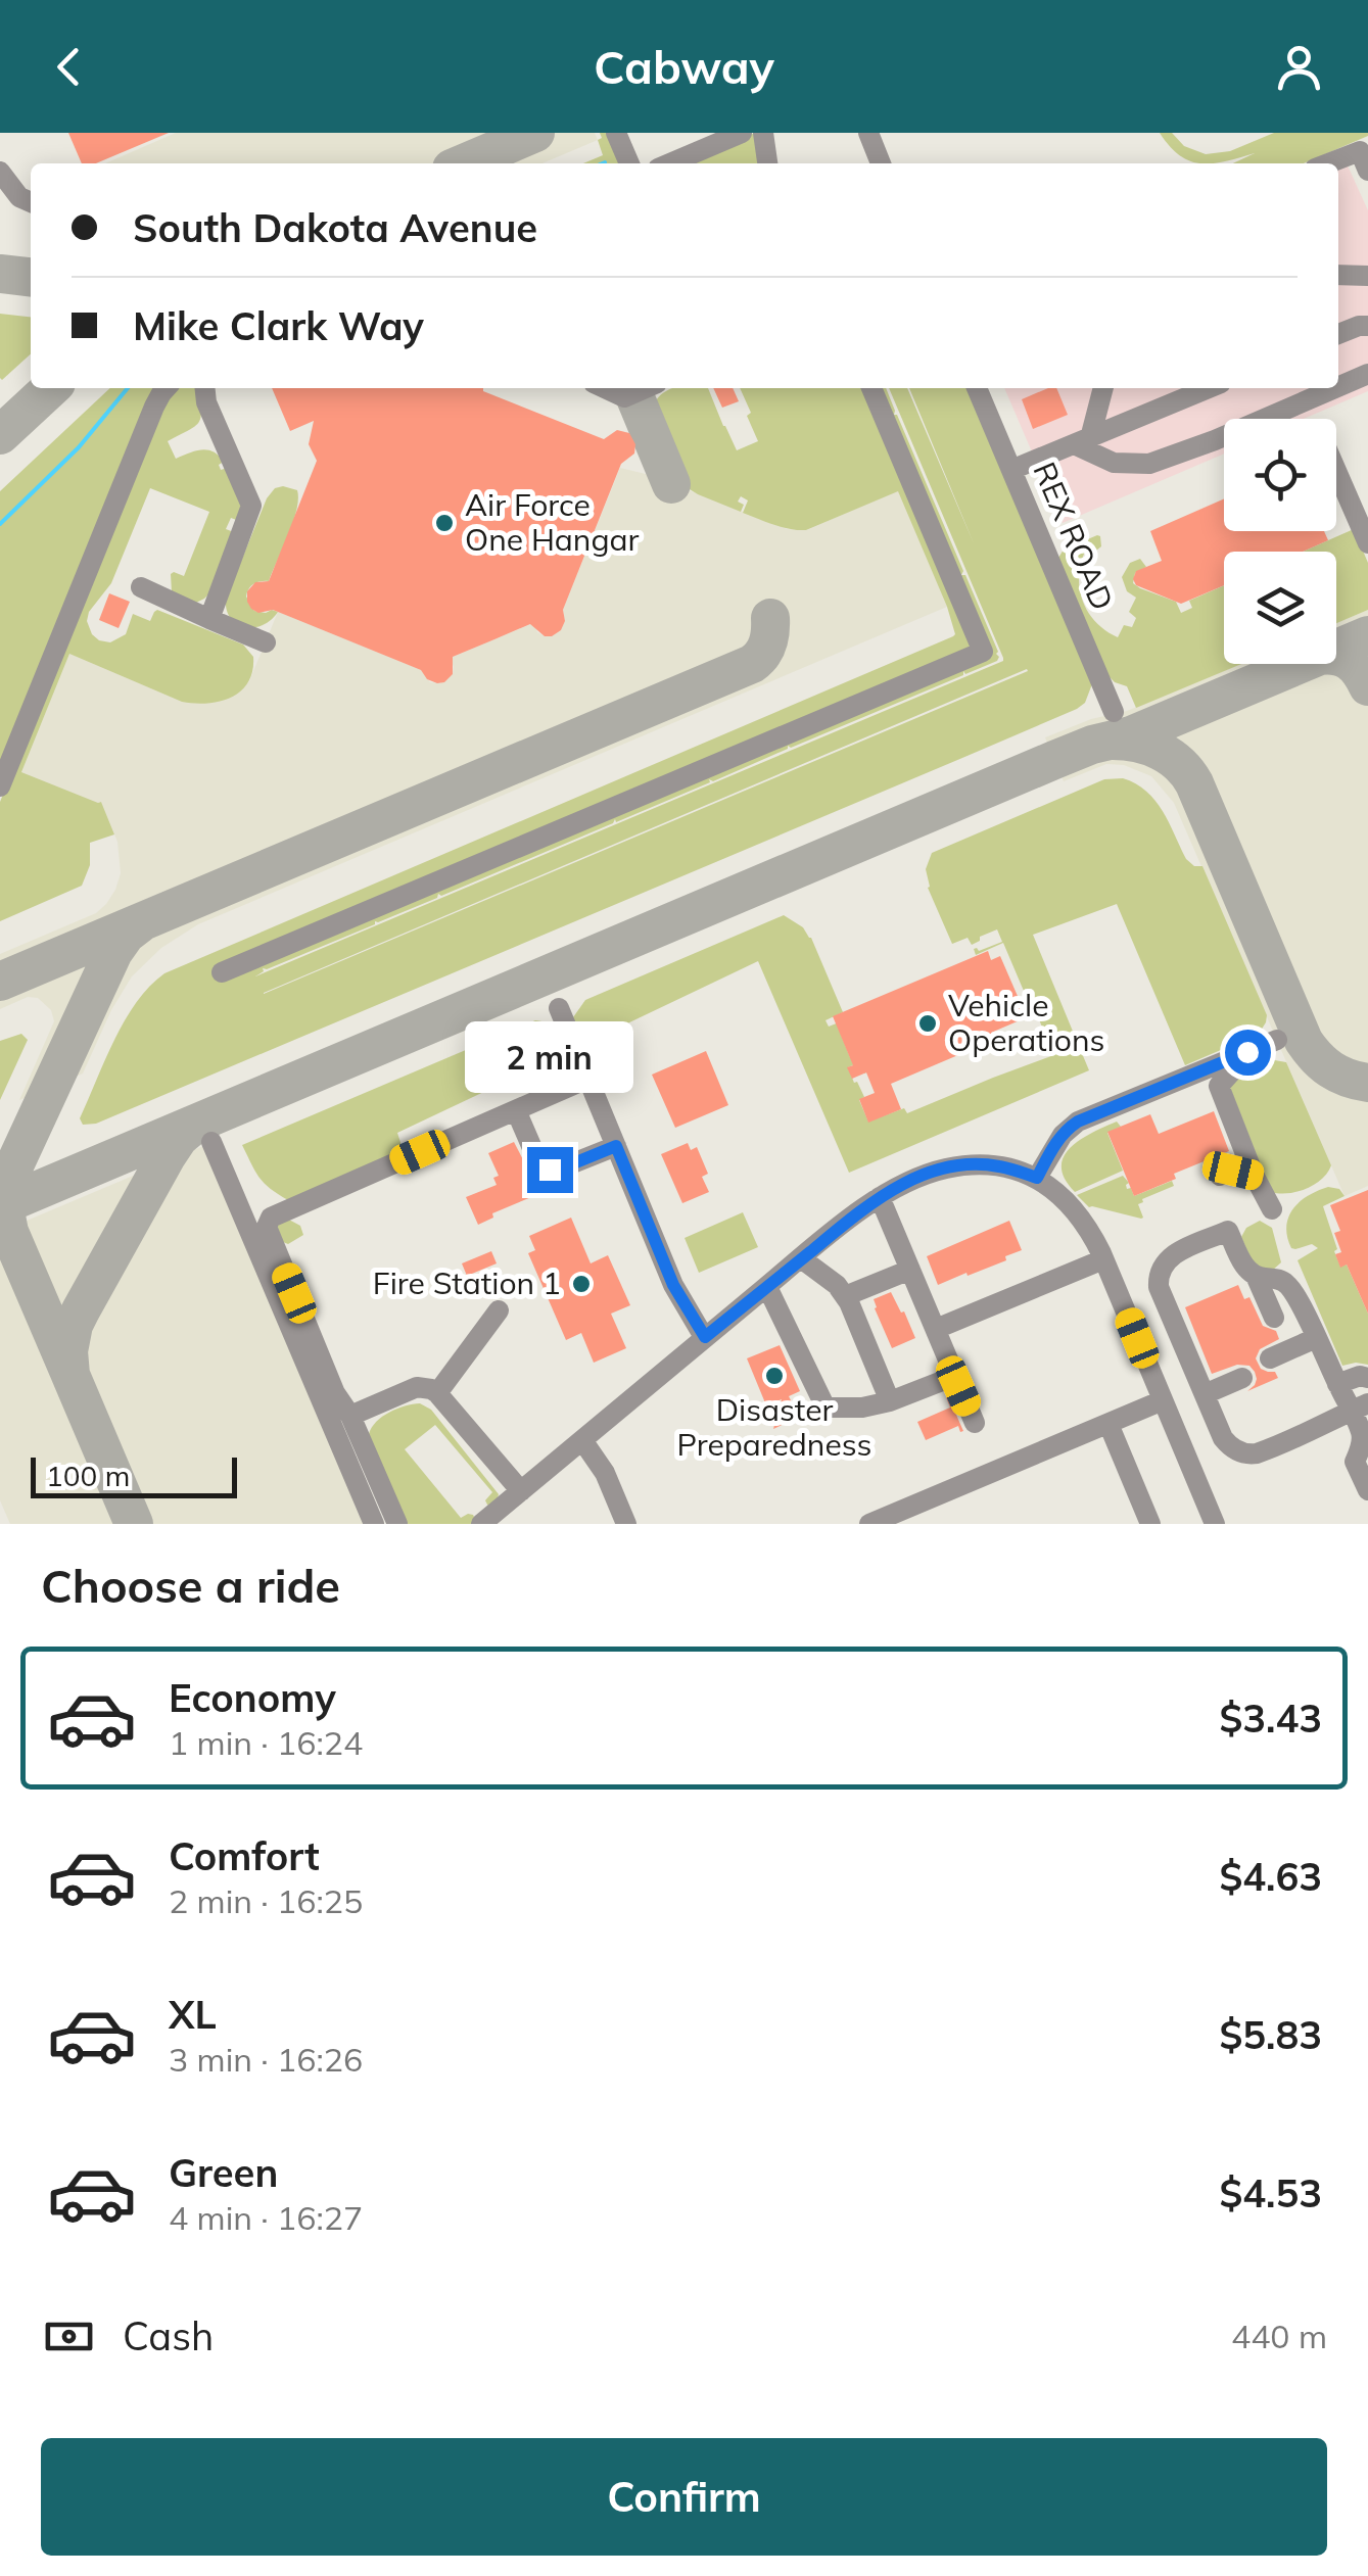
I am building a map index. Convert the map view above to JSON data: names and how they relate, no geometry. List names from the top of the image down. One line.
{"streets":{"street":["REX ROAD"]},"places":["Air Force One Hangar","Vehicle Operations","Fire Station 1","Disaster Preparedness"],"scale_bar":"100 m","page":{"header":"Cabway","banner":["South Dakota Avenue","Mike Clark Way"],"bubble":"2 min","scale":"100 m","heading":"Choose a ride","list":[{"name":"Economy","note":"1 min · 16:24","value":"$3.43"},{"name":"Comfort","note":"2 min · 16:25","value":"$4.63"},{"name":"XL","note":"3 min · 16:26","value":"$5.83"},{"name":"Green","note":"4 min · 16:27","value":"$4.53"}],"pay":["Cash","440 m"],"buttons":"Confirm"}}
